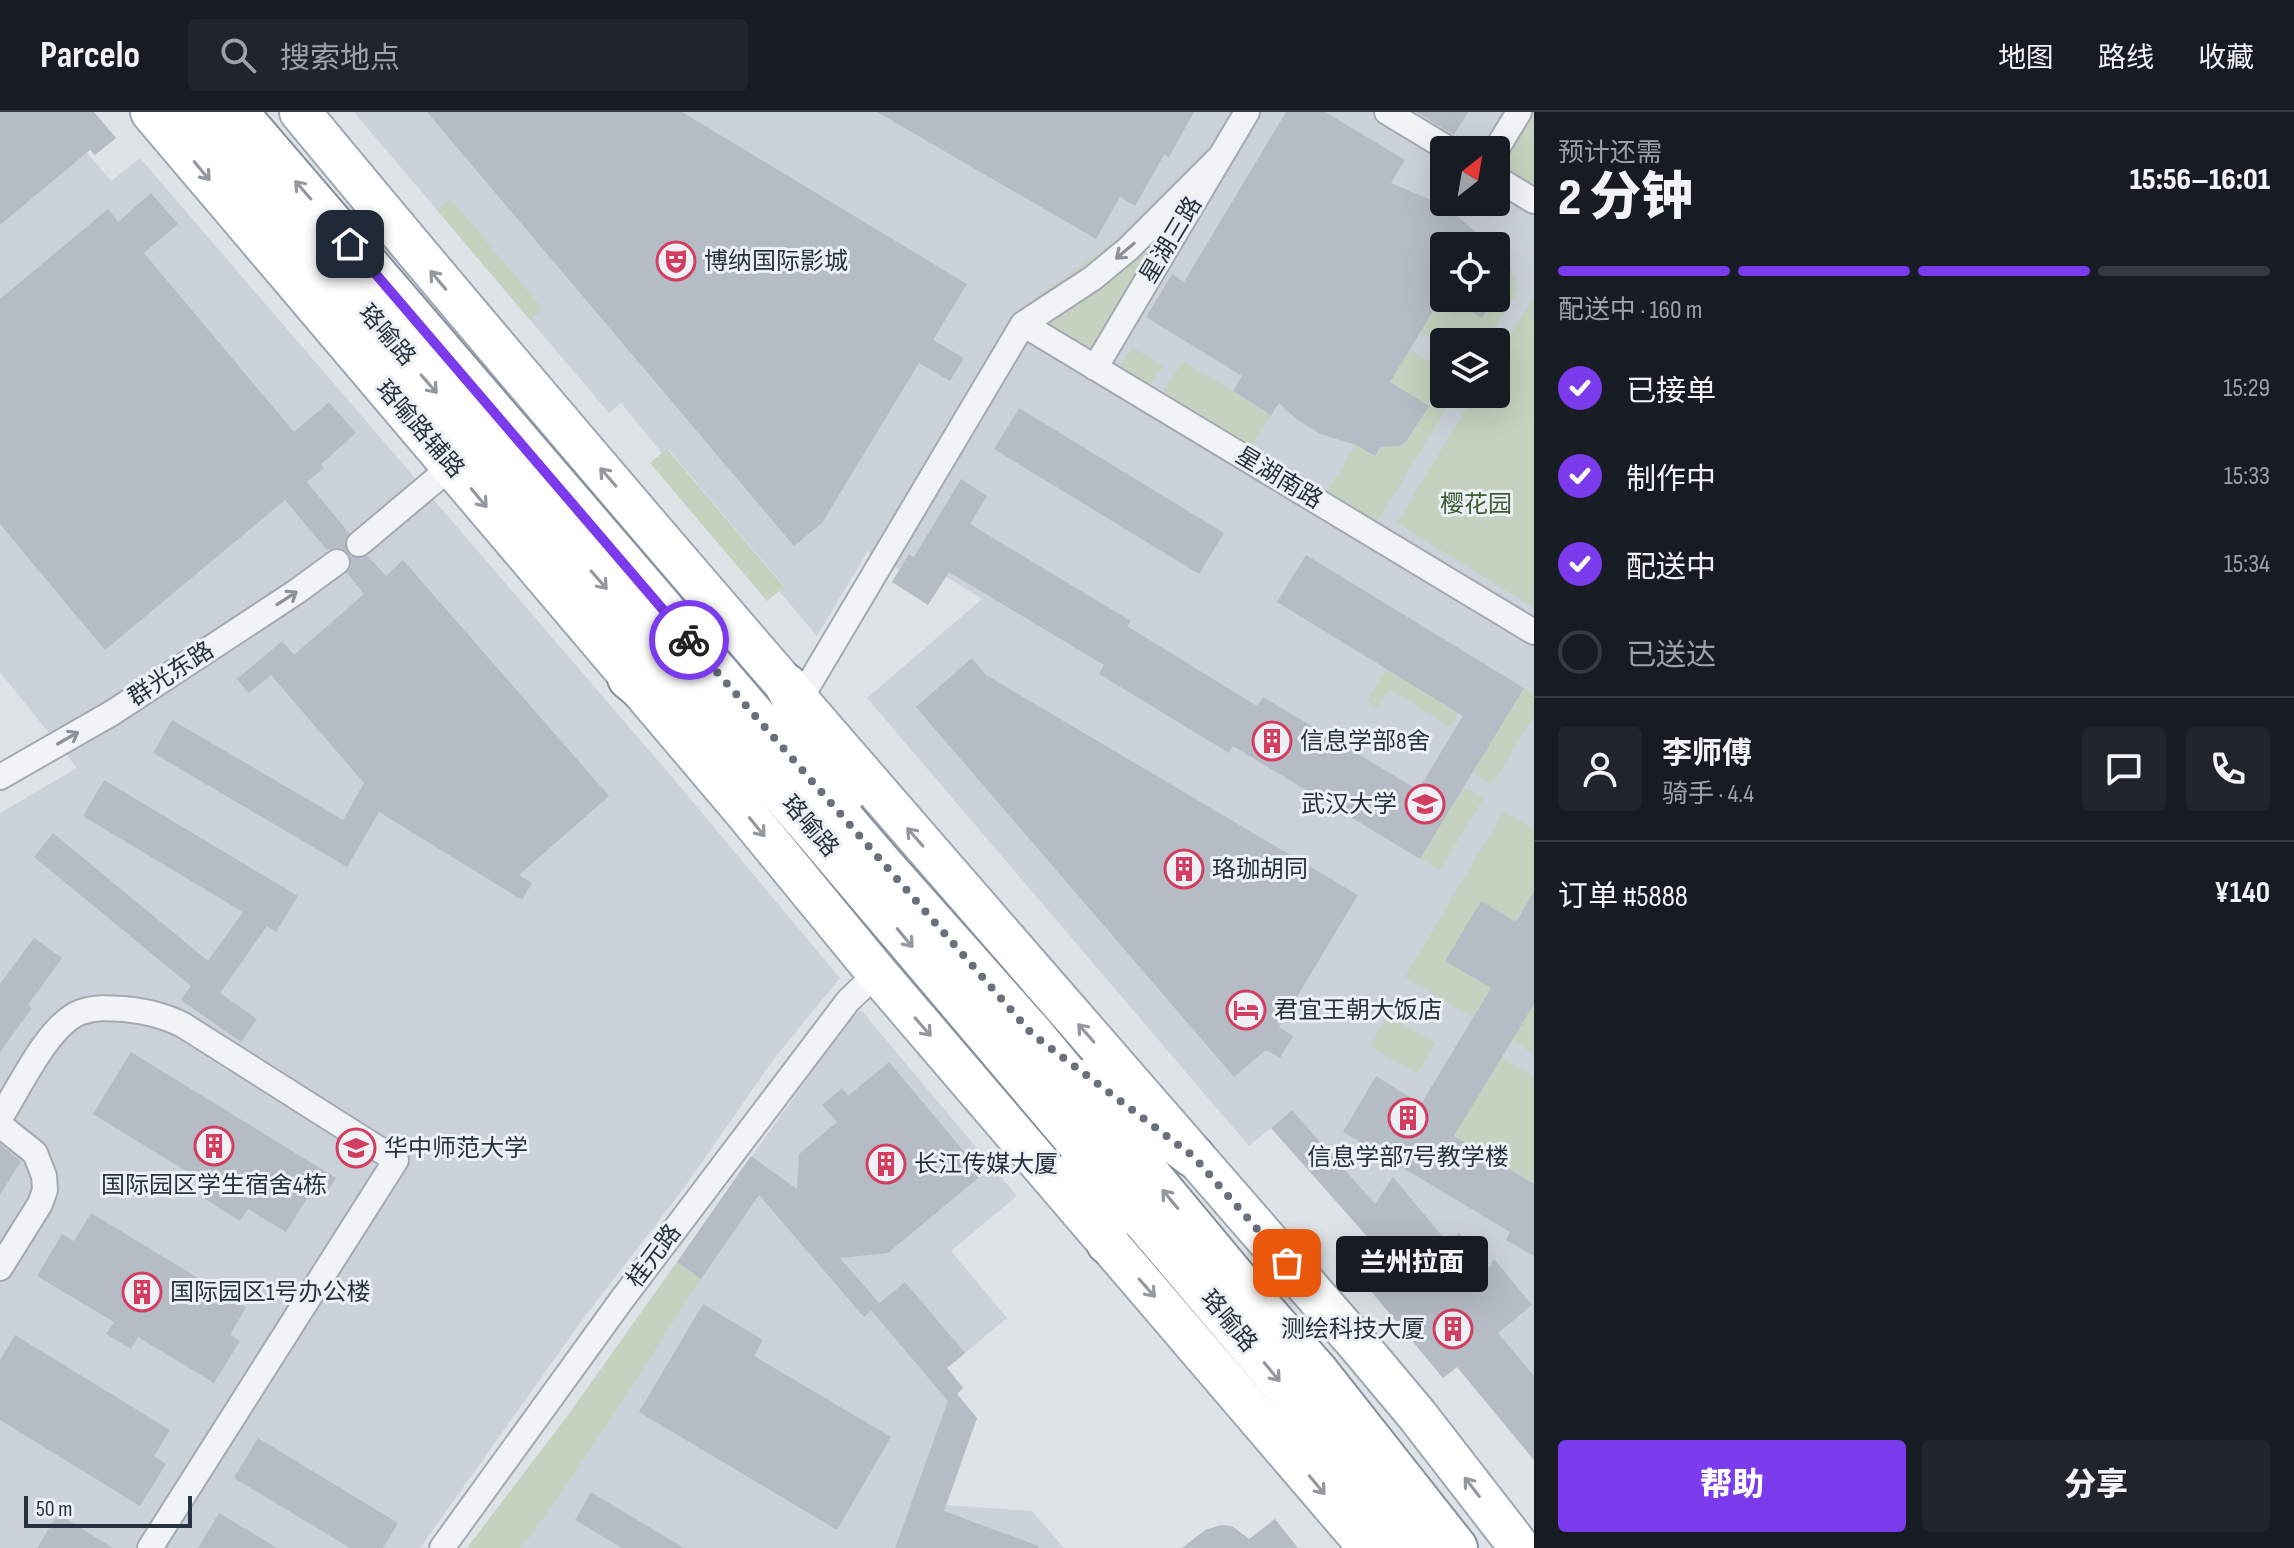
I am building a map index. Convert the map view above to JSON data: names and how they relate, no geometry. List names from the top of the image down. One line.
{"streets":{"highway":["珞喻路"],"main road":["珞喻路辅路"],"street":["星湖三路","星湖南路","群光东路","桂元路"]},"crossings":[["星湖三路","星湖南路"],["珞喻路辅路","桂元路"]],"one_way":["群光东路"],"parks":["樱花园"],"places":{"theatre":["博纳国际影城"],"building":["信息学部8舍","珞珈胡同","信息学部7号教学楼","国际园区学生宿舍4栋","长江传媒大厦","国际园区1号办公楼","测绘科技大厦"],"school or university":["武汉大学","华中师范大学"],"hotel":["君宜王朝大饭店"],"other":["兰州拉面"]},"scale_bar":"50 m","north":"top right","page":{"header":"Parcelo","search":"搜索地点","nav":["地图","路线","收藏"],"heading":["2 分钟","预计还需","15:56–16:01"],"panel":["李师傅","骑手 · 4.4","订单 #5888","¥140"],"bar":"配送中 · 160 m","list":[["已接单","15:29"],["制作中","15:33"],["配送中","15:34"],"已送达"],"bubble":"兰州拉面","buttons":["帮助","分享"],"scale":"50 m"}}
